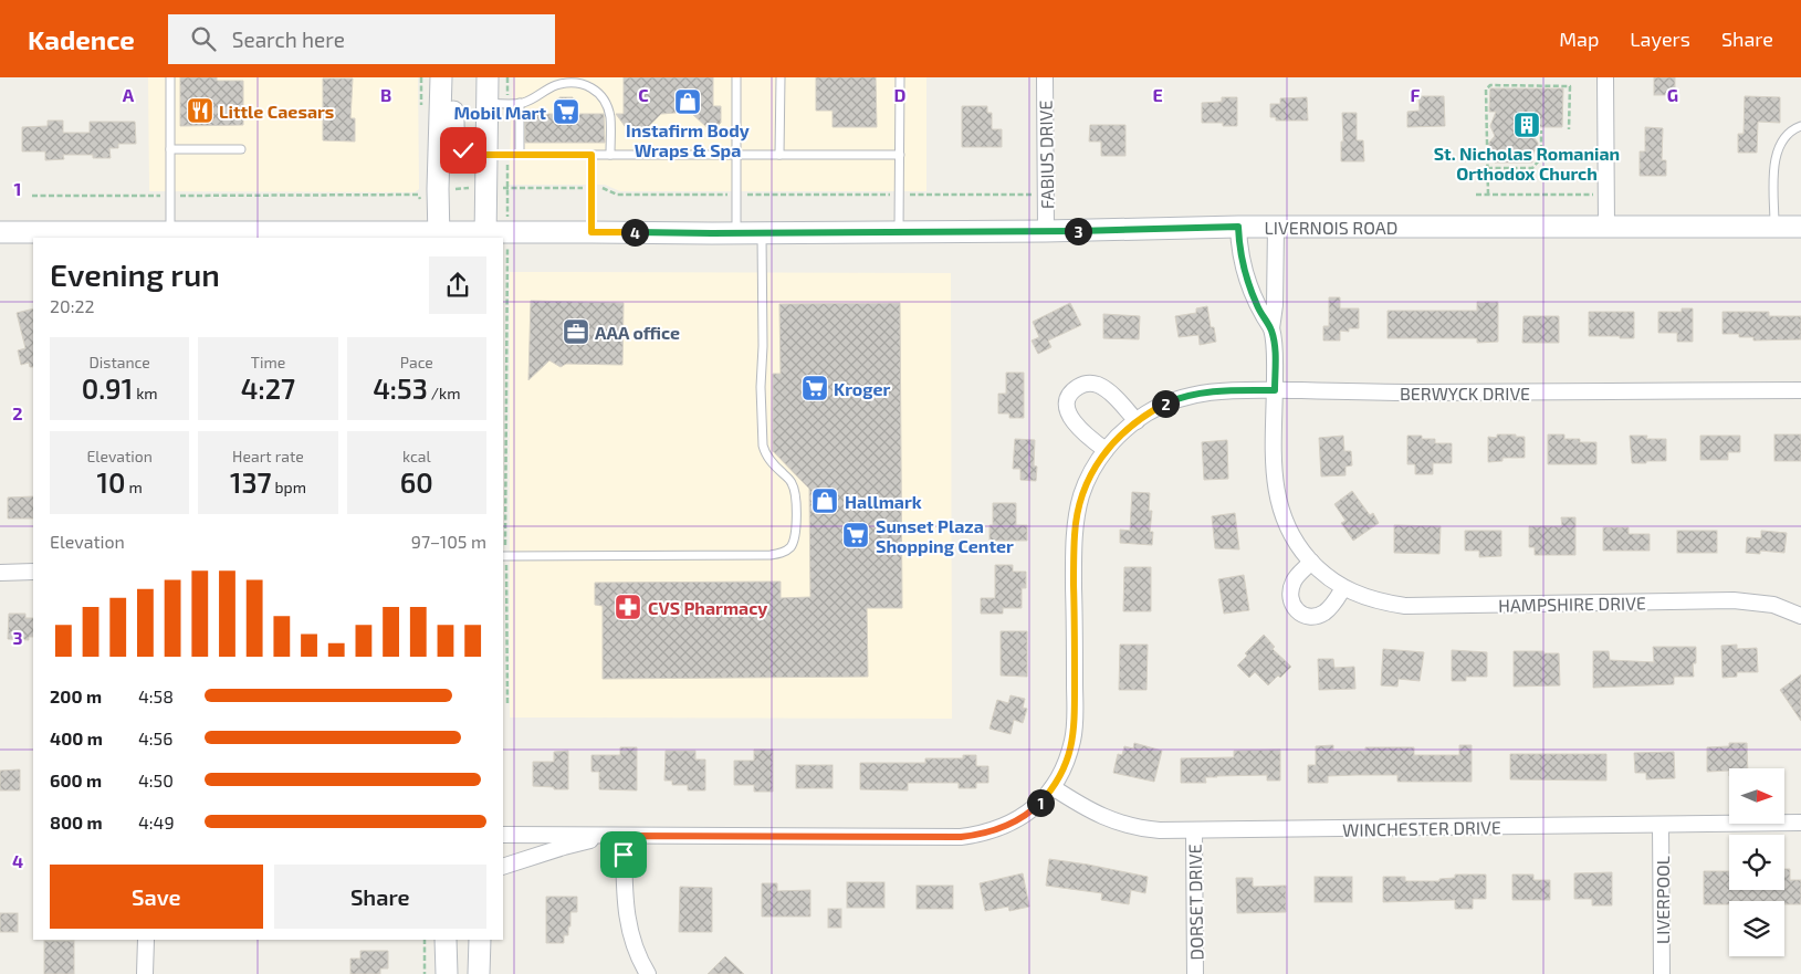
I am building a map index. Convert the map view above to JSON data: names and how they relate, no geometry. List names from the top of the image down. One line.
{"streets":{"main road":["LIVERNOIS ROAD"],"street":["FABIUS DRIVE","BERWYCK DRIVE","HAMPSHIRE DRIVE","WINCHESTER DRIVE","LIVERPOOL","DORSET DRIVE"]},"crossings":[["FABIUS DRIVE","LIVERNOIS ROAD"],["LIVERNOIS ROAD","HAMPSHIRE DRIVE"],["BERWYCK DRIVE","HAMPSHIRE DRIVE"],["BERWYCK DRIVE","WINCHESTER DRIVE"],["WINCHESTER DRIVE","LIVERPOOL"],["WINCHESTER DRIVE","DORSET DRIVE"]],"places":{"shop":["Instafirm Body Wraps & Spa","Hallmark"],"restaurant":["Little Caesars"],"supermarket":["Mobil Mart","Kroger","Sunset Plaza Shopping Center"],"building":["St. Nicholas Romanian Orthodox Church"],"office":["AAA office"],"pharmacy":["CVS Pharmacy"]},"north":"right","page":{"header":"Kadence","search":"Search here","nav":["Map","Layers","Share"],"pins":["3","4","2","1"],"heading":["Evening run","20:22"],"stats":[["Distance","0.91 km"],["Time","4:27"],["Pace","4:53 /km"],["Elevation","10 m"],["Heart rate","137 bpm"],["kcal","60"]],"chart":["Elevation","97–105 m"],"list":[{"name":"200 m","note":"4:58"},{"name":"400 m","note":"4:56"},{"name":"600 m","note":"4:50"},{"name":"800 m","note":"4:49"}],"buttons":["Save","Share"]},"grid":{"columns":["A","B","C","D","E","F","G"],"rows":["1","2","3","4"]}}
